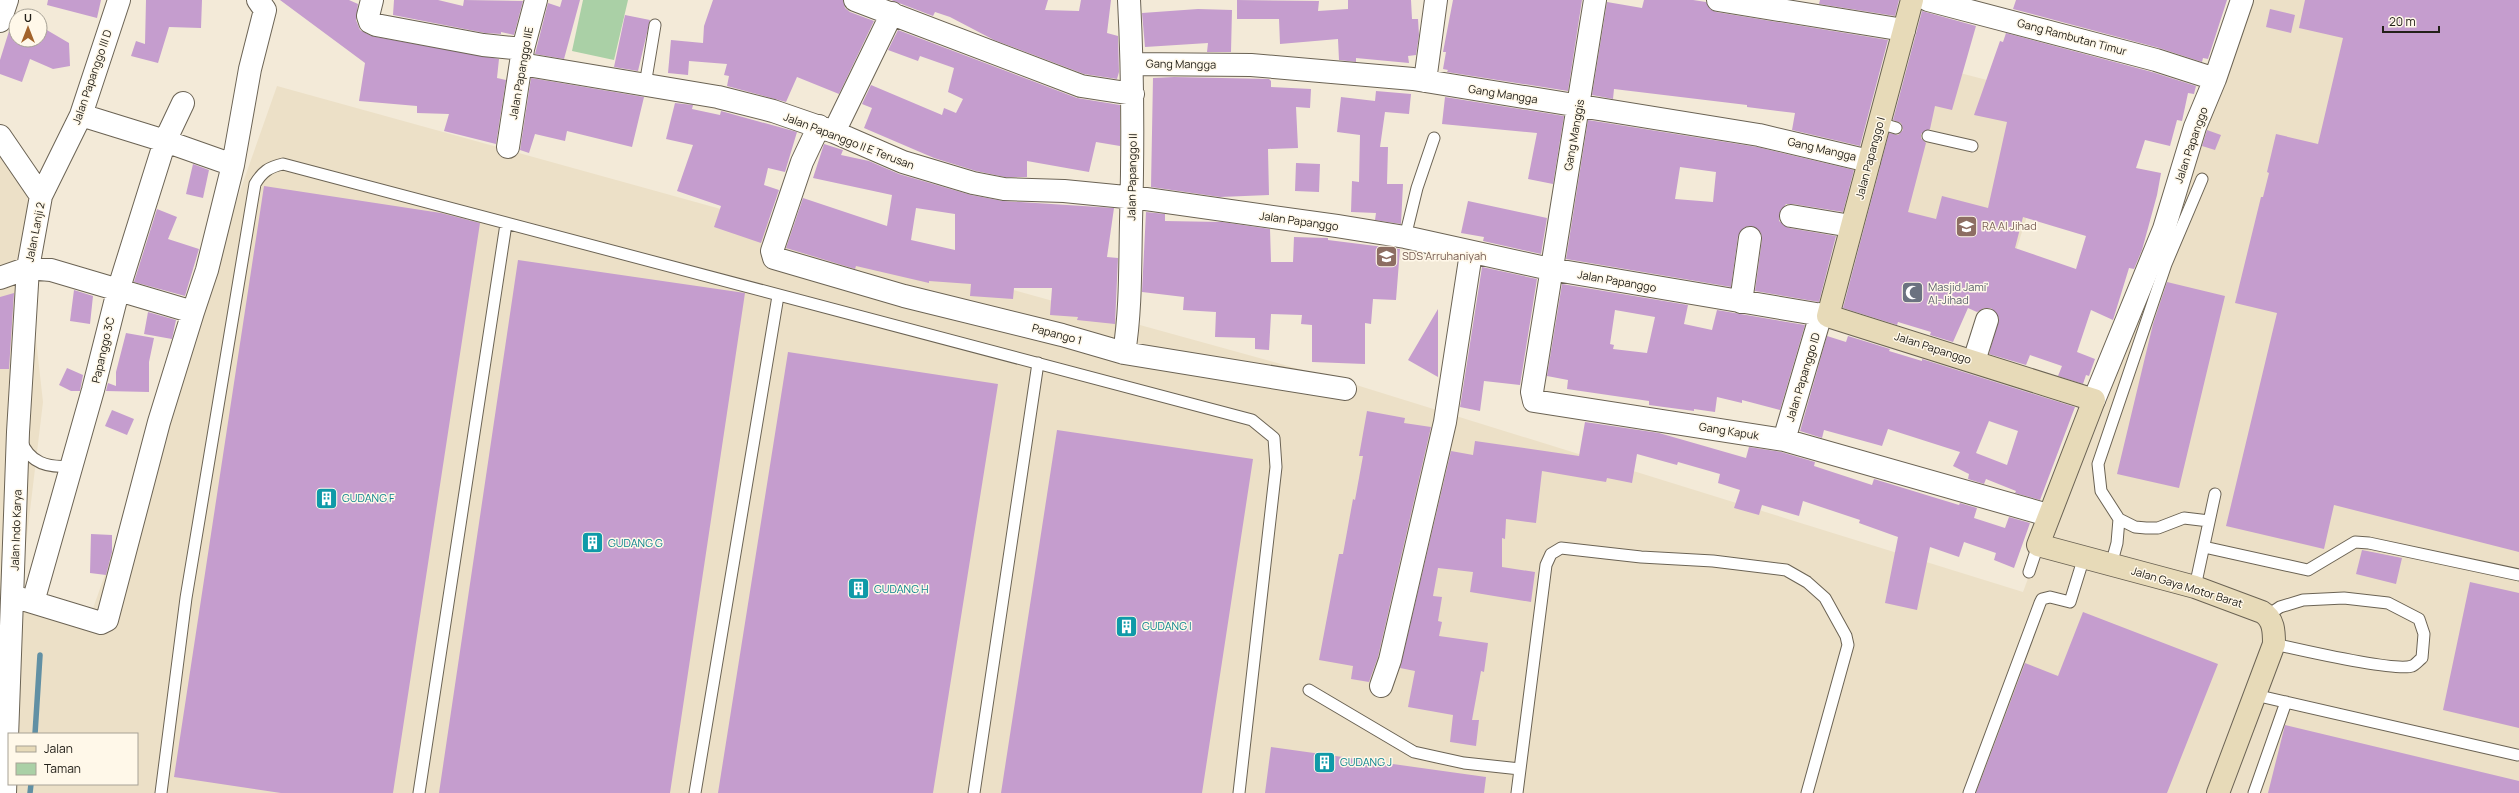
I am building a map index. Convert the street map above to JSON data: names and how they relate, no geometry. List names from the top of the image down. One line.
{"streets":{"street":["Gang Rambutan Timur","Gang Mangga","Jalan Papanggo IIE","Jalan Papanggo III D","Gang Manggis","Jalan Papanggo II E Terusan","Jalan Papanggo","Jalan Papanggo I","Jalan Papanggo II","Jalan Lanji 2","Papango 1","Papanggo 3C","Jalan Papanggo ID","Gang Kapuk","Jalan Indo Karya","Jalan Gaya Motor Barat"]},"crossings":[["Gang Rambutan Timur","Jalan Papanggo"],["Gang Mangga","Gang Manggis"],["Gang Mangga","Jalan Papanggo I"],["Gang Mangga","Jalan Papanggo II"],["Jalan Papanggo IIE","Jalan Papanggo II E Terusan"],["Jalan Papanggo III D","Jalan Lanji 2"],["Gang Manggis","Jalan Papanggo"],["Gang Manggis","Gang Kapuk"],["Jalan Papanggo II E Terusan","Jalan Papanggo"],["Jalan Papanggo II E Terusan","Jalan Papanggo II"],["Jalan Papanggo II E Terusan","Papango 1"],["Jalan Papanggo","Jalan Papanggo I"],["Jalan Papanggo","Jalan Papanggo II"],["Jalan Papanggo","Jalan Papanggo ID"],["Jalan Papanggo","Gang Kapuk"],["Jalan Papanggo","Jalan Gaya Motor Barat"],["Jalan Papanggo I","Jalan Papanggo ID"],["Jalan Papanggo II","Papango 1"],["Jalan Lanji 2","Jalan Indo Karya"],["Papanggo 3C","Jalan Indo Karya"],["Jalan Papanggo ID","Gang Kapuk"]],"places":{"school or university":["RA Al Jihad","SDS Arruhaniyah"],"mosque":["Masjid Jami' Al-Jihad"],"building":["GUDANG F","GUDANG G","GUDANG H","GUDANG I","GUDANG J"]},"legend":["Jalan","Taman"],"scale_bar":"20 m","north":"top"}
